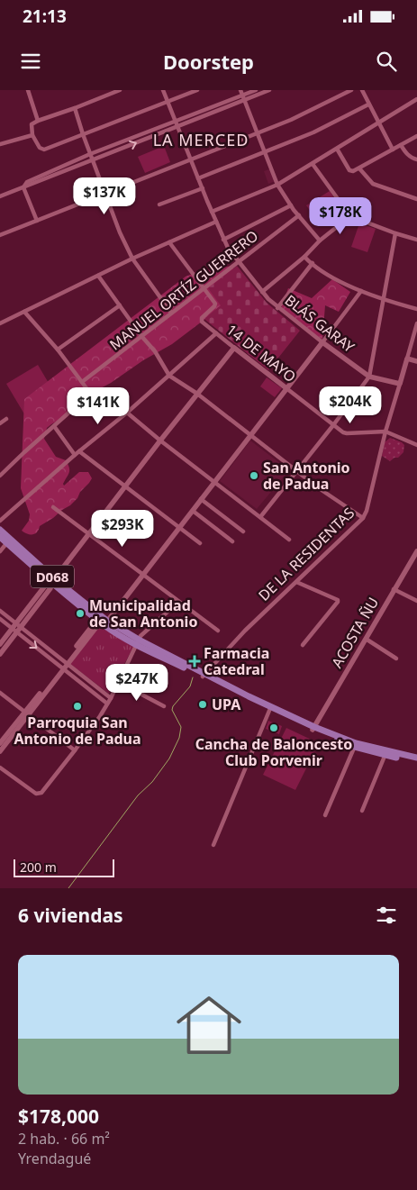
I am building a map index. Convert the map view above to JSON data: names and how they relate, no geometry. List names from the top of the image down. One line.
{"streets":{"main road":["D068"],"street":["MANUEL ORTÍZ GUERRERO","BLÁS GARAY","14 DE MAYO","DE LA RESIDENTAS","ACOSTA ÑU"]},"crossings":[["MANUEL ORTÍZ GUERRERO","BLÁS GARAY"],["MANUEL ORTÍZ GUERRERO","14 DE MAYO"],["BLÁS GARAY","DE LA RESIDENTAS"],["14 DE MAYO","DE LA RESIDENTAS"],["DE LA RESIDENTAS","D068"],["D068","ACOSTA ÑU"]],"districts":["LA MERCED"],"places":{"other":["San Antonio de Padua","Municipalidad de San Antonio","UPA","Parroquia San Antonio de Padua","Cancha de Baloncesto Club Porvenir"],"health":["Farmacia Catedral"]},"scale_bar":"200 m","page":{"status":"21:13","header":"Doorstep","price":["$137K","$178K","$204K","$141K","$293K","$247K"],"scale":"200 m","heading":"6 viviendas","list":[{"name":"$178,000","note":"2 hab. · 66 m² · Yrendagué"}]}}
